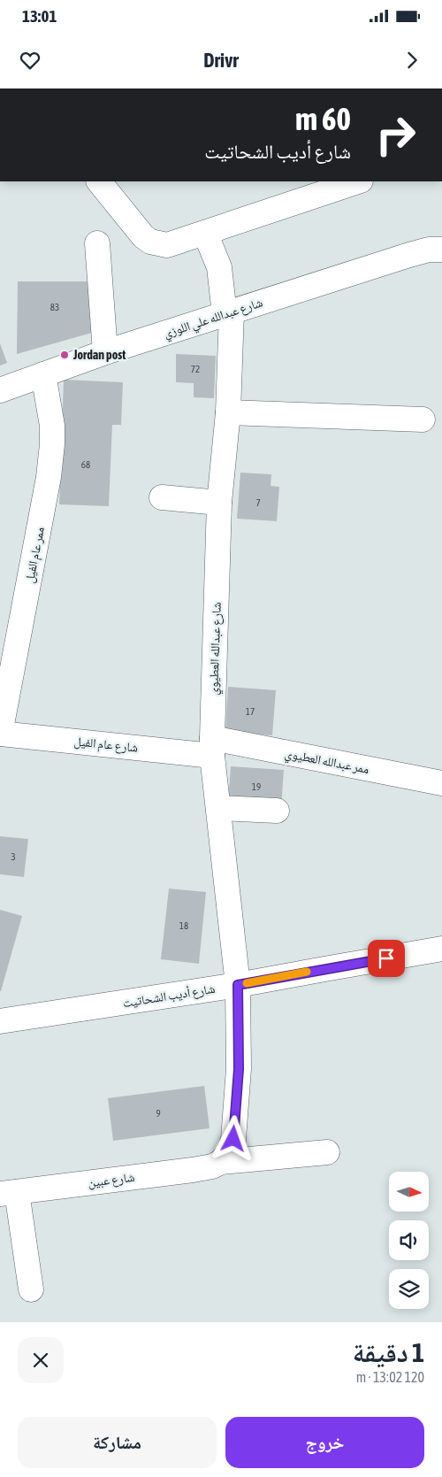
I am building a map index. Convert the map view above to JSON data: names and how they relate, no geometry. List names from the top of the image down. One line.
{"streets":{"street":["شارع عبدالله علي اللوزي","ممر عام الفيل","شارع عبدالله العطيوي","شارع عام الفيل","ممر عبدالله العطيوي","شارع أديب الشحاتيت","شارع عبين"]},"crossings":[["شارع عبدالله علي اللوزي","ممر عام الفيل"],["شارع عبدالله علي اللوزي","شارع عبدالله العطيوي"],["ممر عام الفيل","شارع عام الفيل"],["شارع عبدالله العطيوي","شارع عام الفيل"],["شارع عبدالله العطيوي","ممر عبدالله العطيوي"],["شارع عبدالله العطيوي","شارع أديب الشحاتيت"],["شارع عام الفيل","ممر عبدالله العطيوي"]],"places":["Jordan post"],"house_numbers":["83","72","68","7","17","19","3","18","9"],"north":"right","page":{"status":"13:01","header":"Drivr","turn":["60 m","شارع أديب الشحاتيت"],"heading":["1 دقيقة","120 m · 13:02"],"buttons":["خروج","مشاركة"]}}
